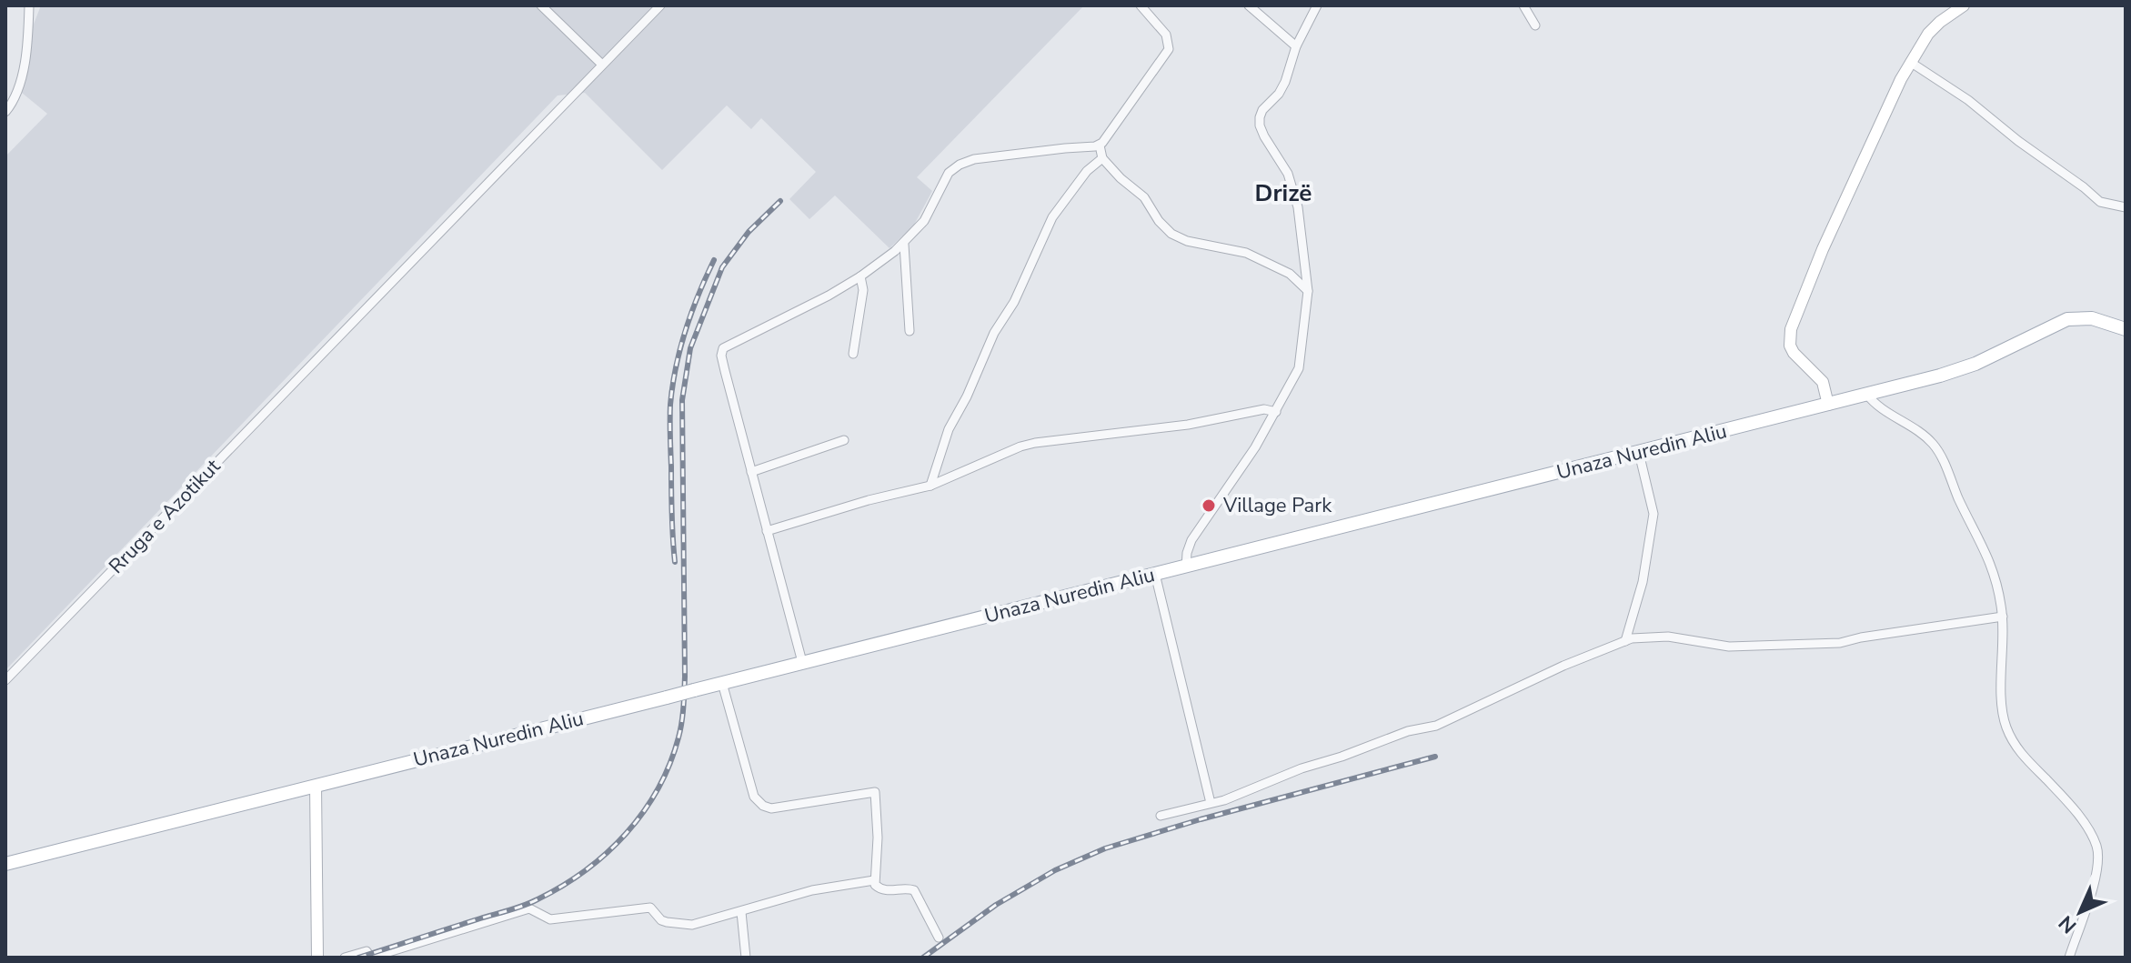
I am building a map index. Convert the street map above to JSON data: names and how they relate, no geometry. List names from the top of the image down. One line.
{"streets":{"main road":["Unaza Nuredin Aliu"],"street":["Rruga e Azotikut"]},"districts":["Drizë"],"places":["Village Park"],"north":"bottom left"}
